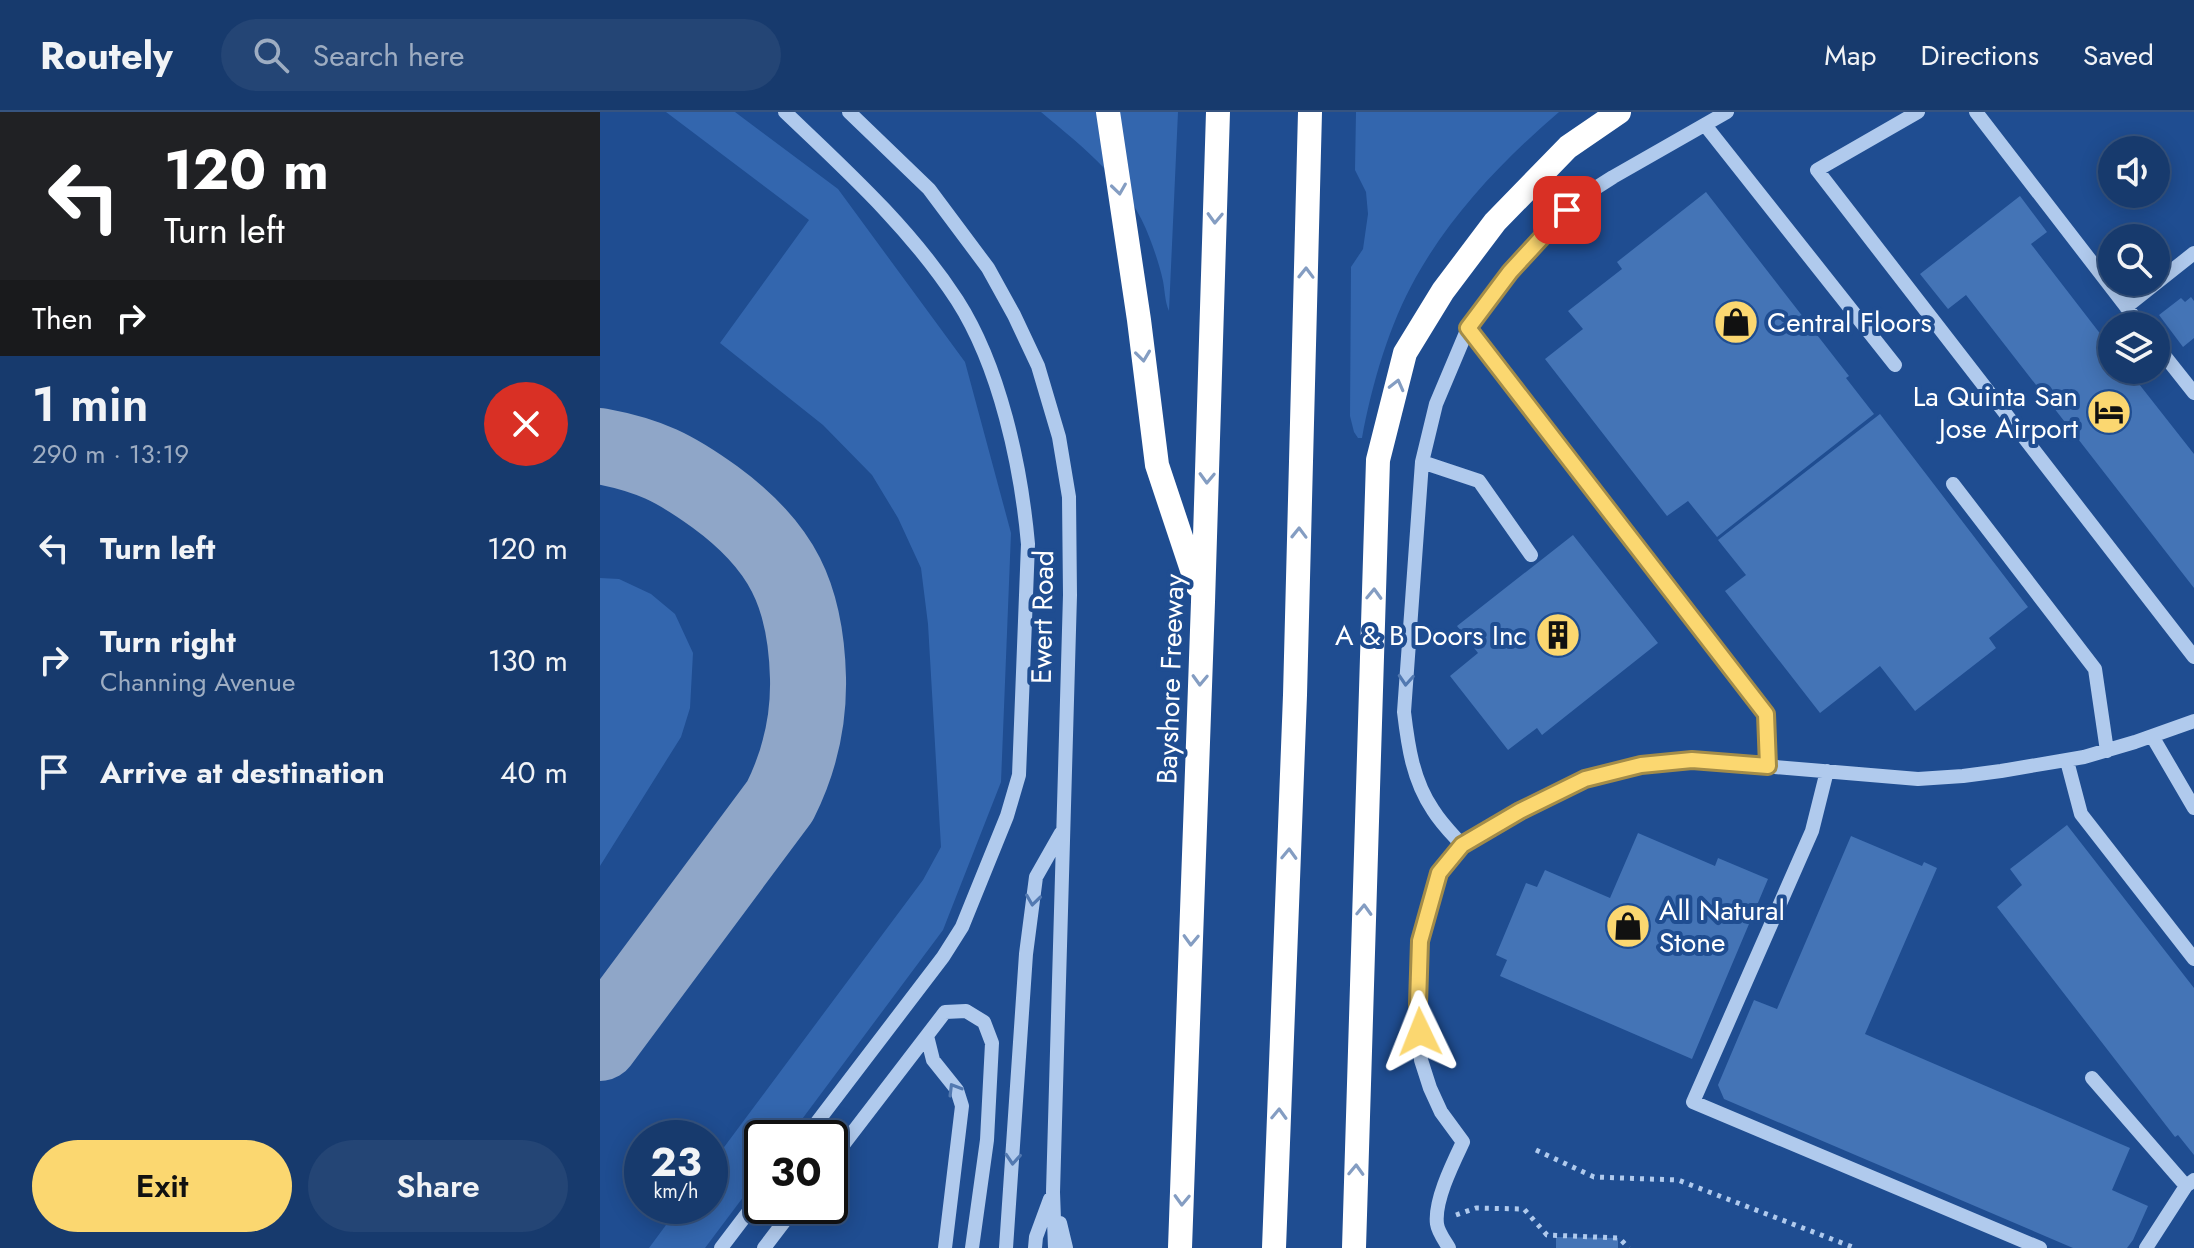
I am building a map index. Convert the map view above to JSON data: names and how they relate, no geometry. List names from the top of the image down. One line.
{"streets":{"highway":["Bayshore Freeway"],"street":["Ewert Road"]},"places":{"shop":["Central Floors","All Natural Stone"],"hotel":["La Quinta San Jose Airport"],"building":["A & B Doors Inc"]},"page":{"header":"Routely","search":"Search here","nav":["Map","Directions","Saved"],"turn":["120 m","Turn left"],"then":"Then","heading":["1 min","290 m · 13:19"],"list":[{"name":"Turn left","value":"120 m"},{"name":"Turn right","note":"Channing Avenue","value":"130 m"},{"name":"Arrive at destination","value":"40 m"}],"speed":"23 km/h","limit":"30","buttons":["Exit","Share"]}}
